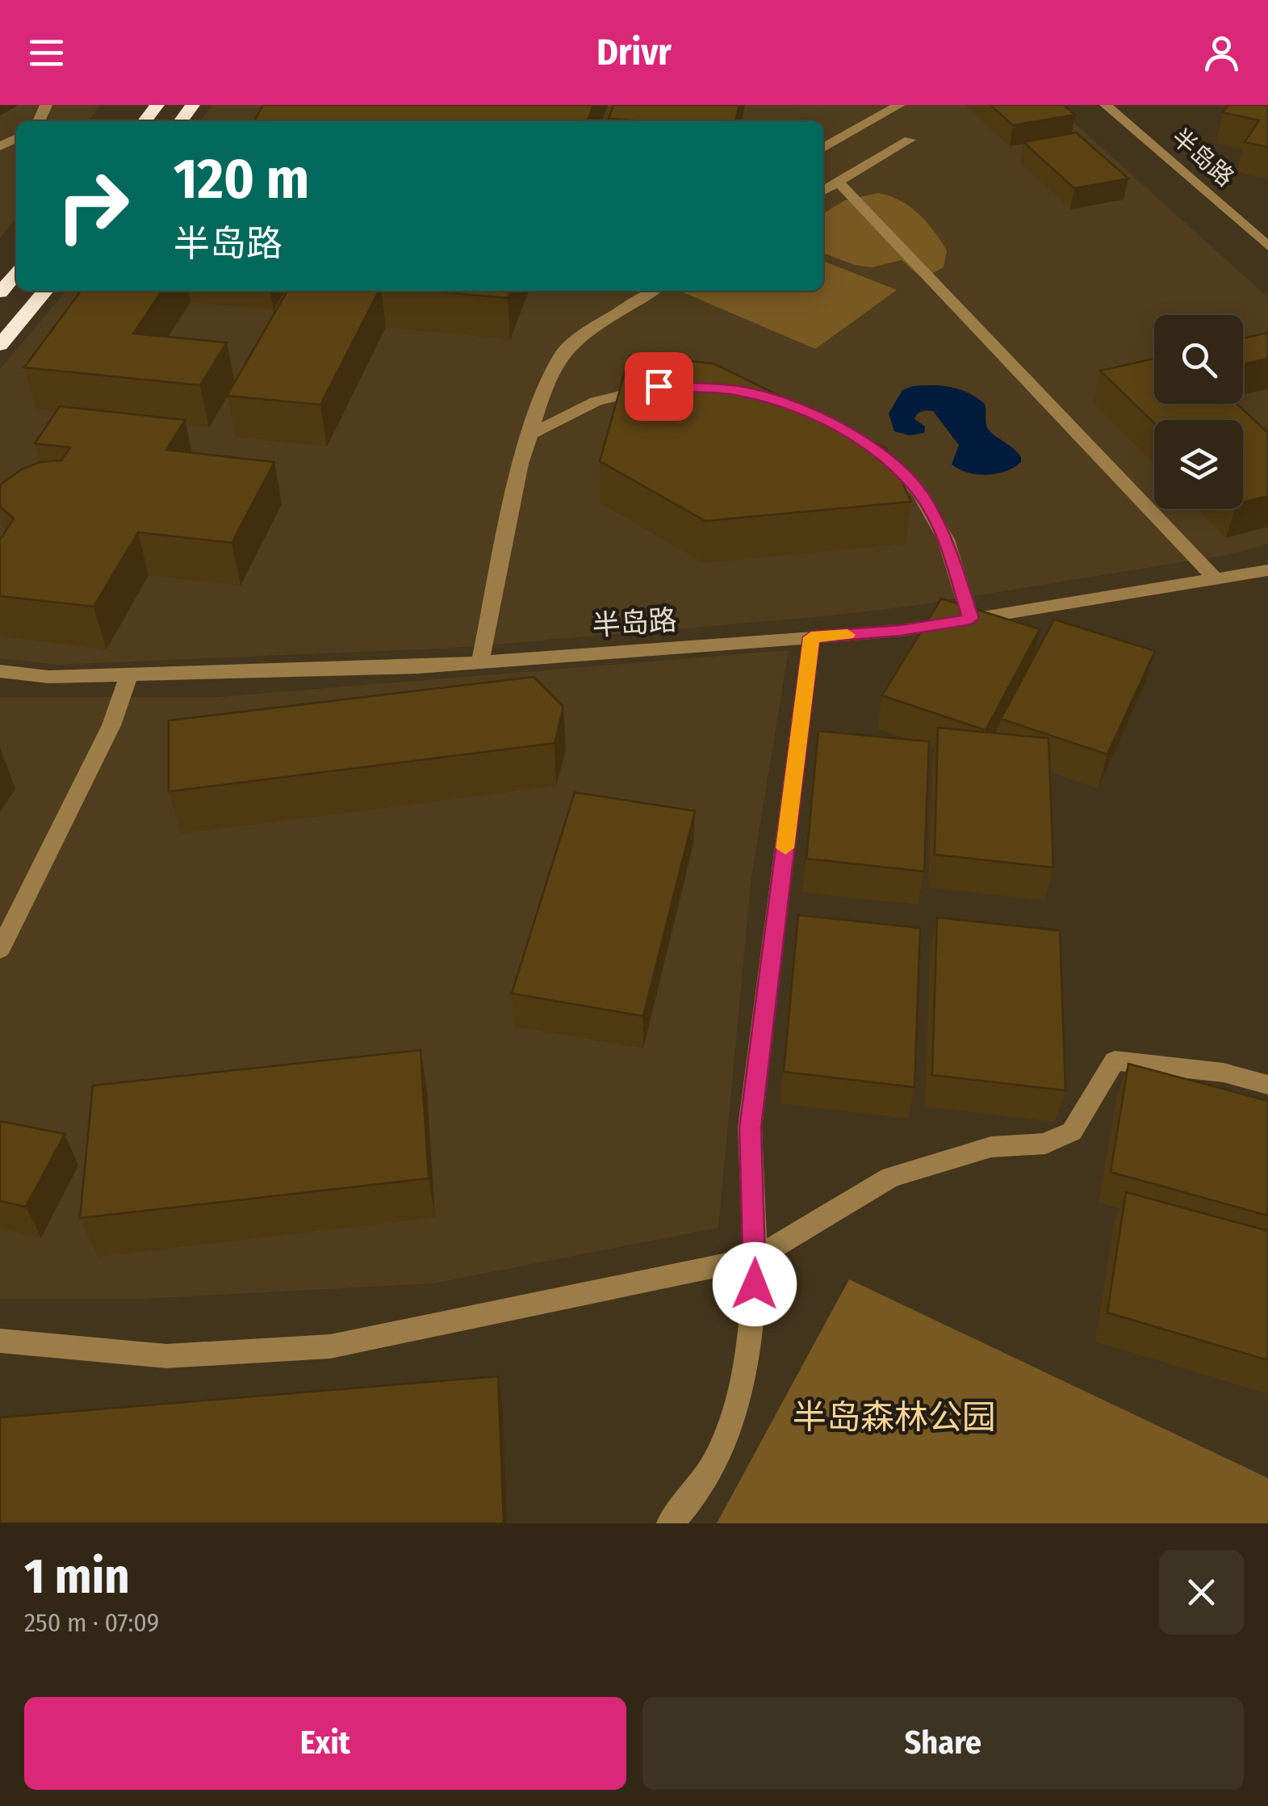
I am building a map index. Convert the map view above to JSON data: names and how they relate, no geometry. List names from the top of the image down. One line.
{"streets":{"street":["半岛路"]},"parks":["半岛森林公园"],"page":{"header":"Drivr","turn":["120 m","半岛路"],"heading":["1 min","250 m · 07:09"],"buttons":["Exit","Share"]}}
